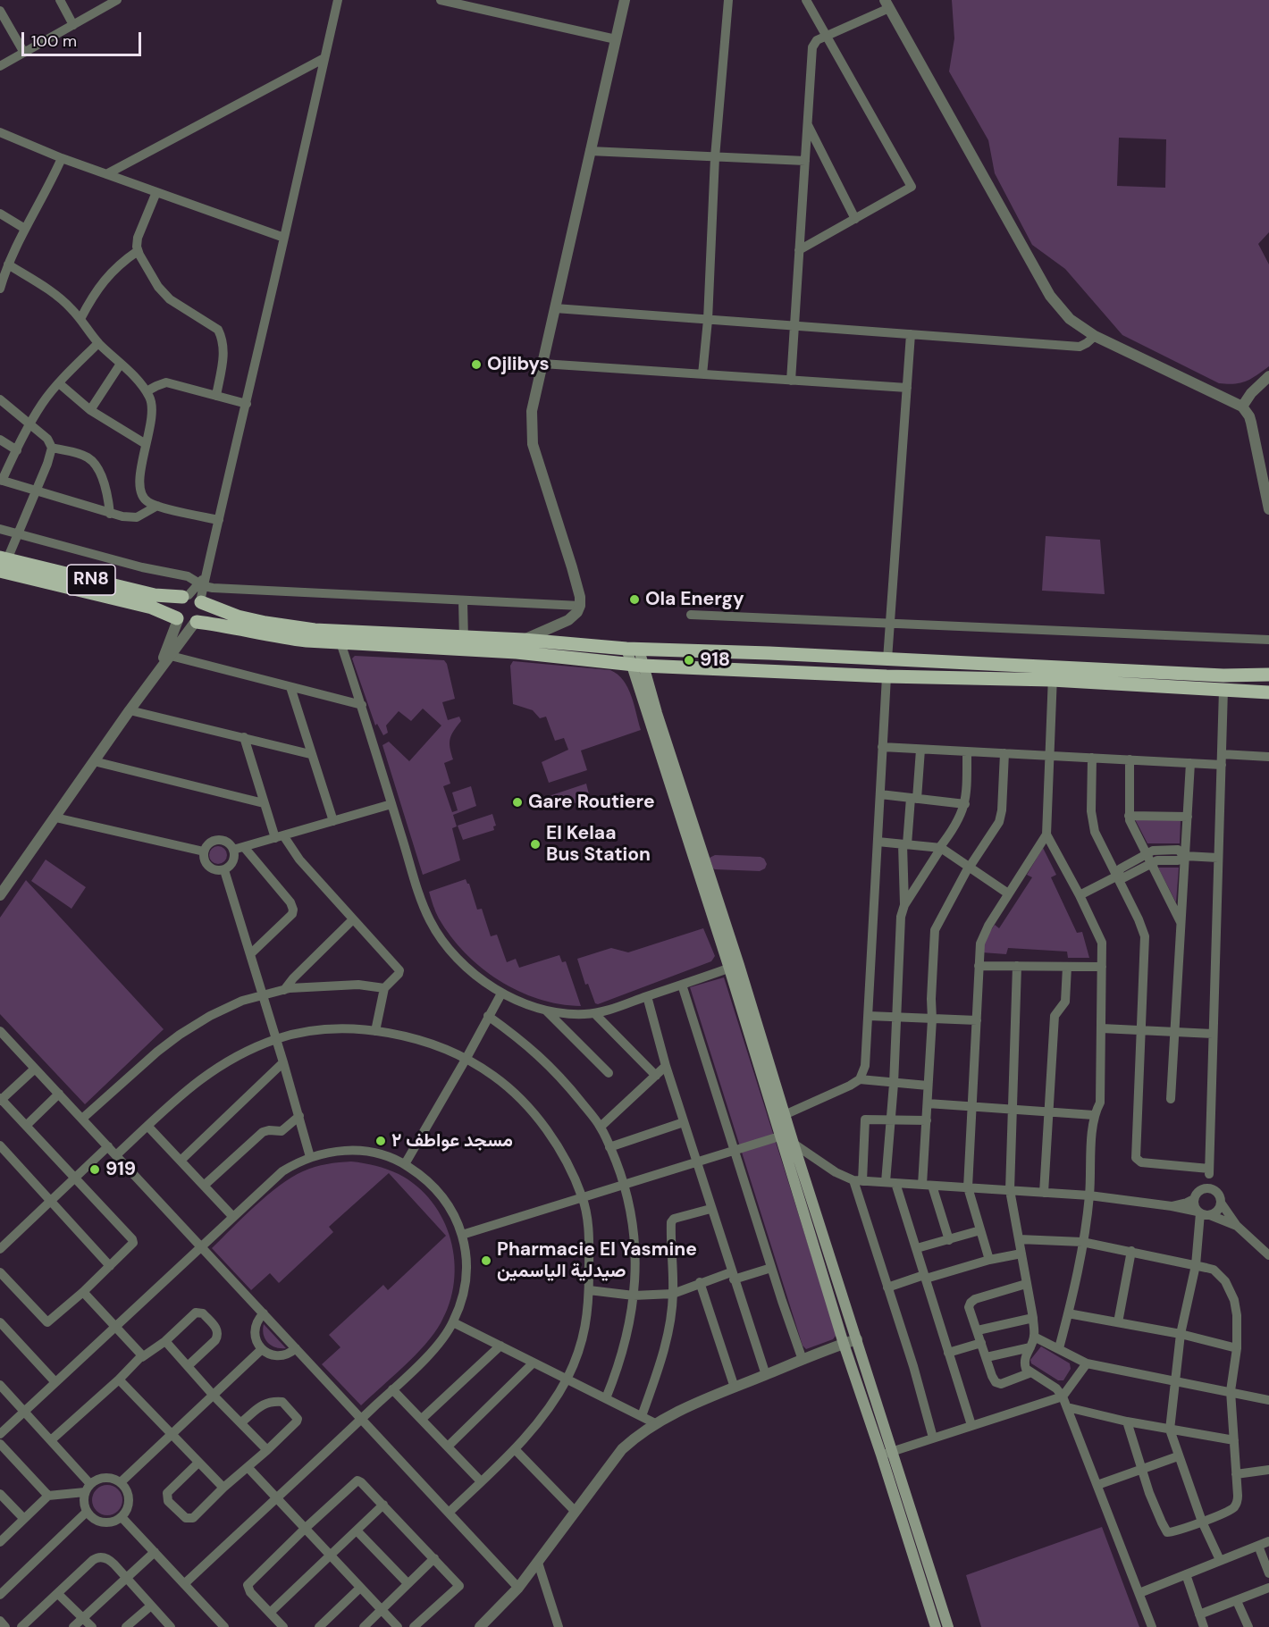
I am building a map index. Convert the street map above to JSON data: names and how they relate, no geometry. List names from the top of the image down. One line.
{"streets":{"main road":["RN8"]},"places":["Ojlibys","Ola Energy","918","Gare Routiere","El Kelaa Bus Station","مسجد عواطف ٢","919","Pharmacie El Yasmine صيدلية الياسمين"],"scale_bar":"100 m"}
